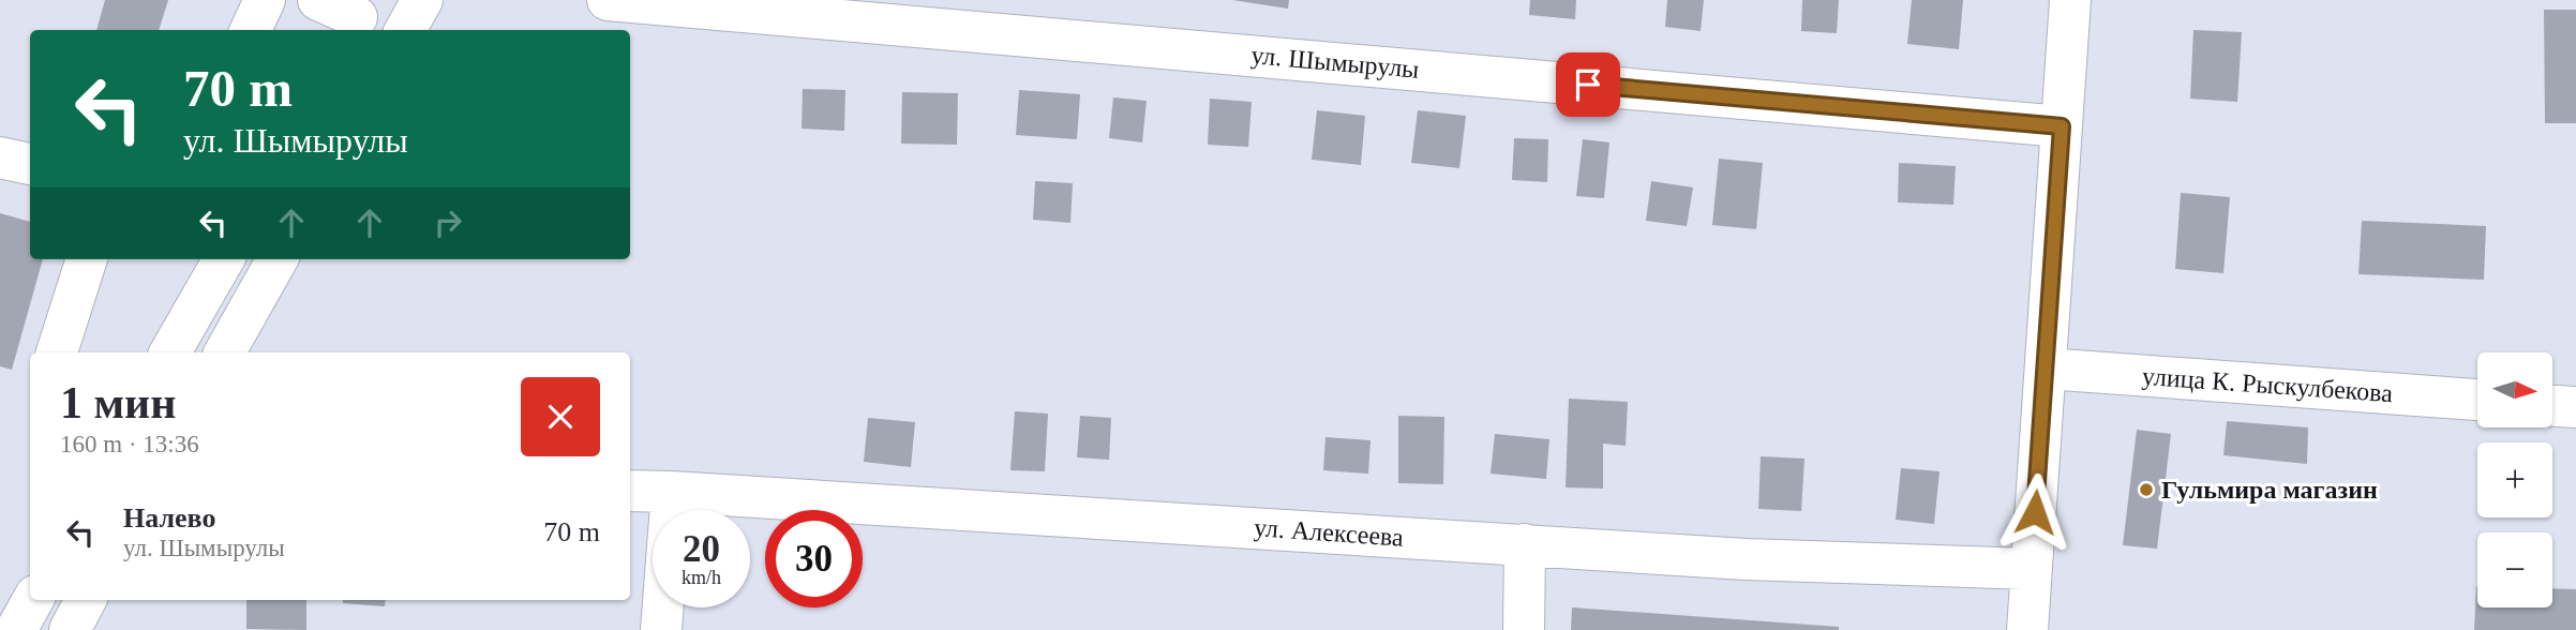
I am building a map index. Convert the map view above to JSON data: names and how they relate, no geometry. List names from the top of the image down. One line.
{"streets":{"street":["ул. Шымырулы","улица К. Рыскулбекова","ул. Алексеева"]},"places":["Гульмира магазин"],"north":"right","page":{"turn":["70 m","ул. Шымырулы"],"map_buttons":["+","−"],"heading":["1 мин","160 m · 13:36"],"list":[{"name":"Налево","note":"ул. Шымырулы","value":"70 m"}],"speed":"20 km/h","limit":"30"}}
